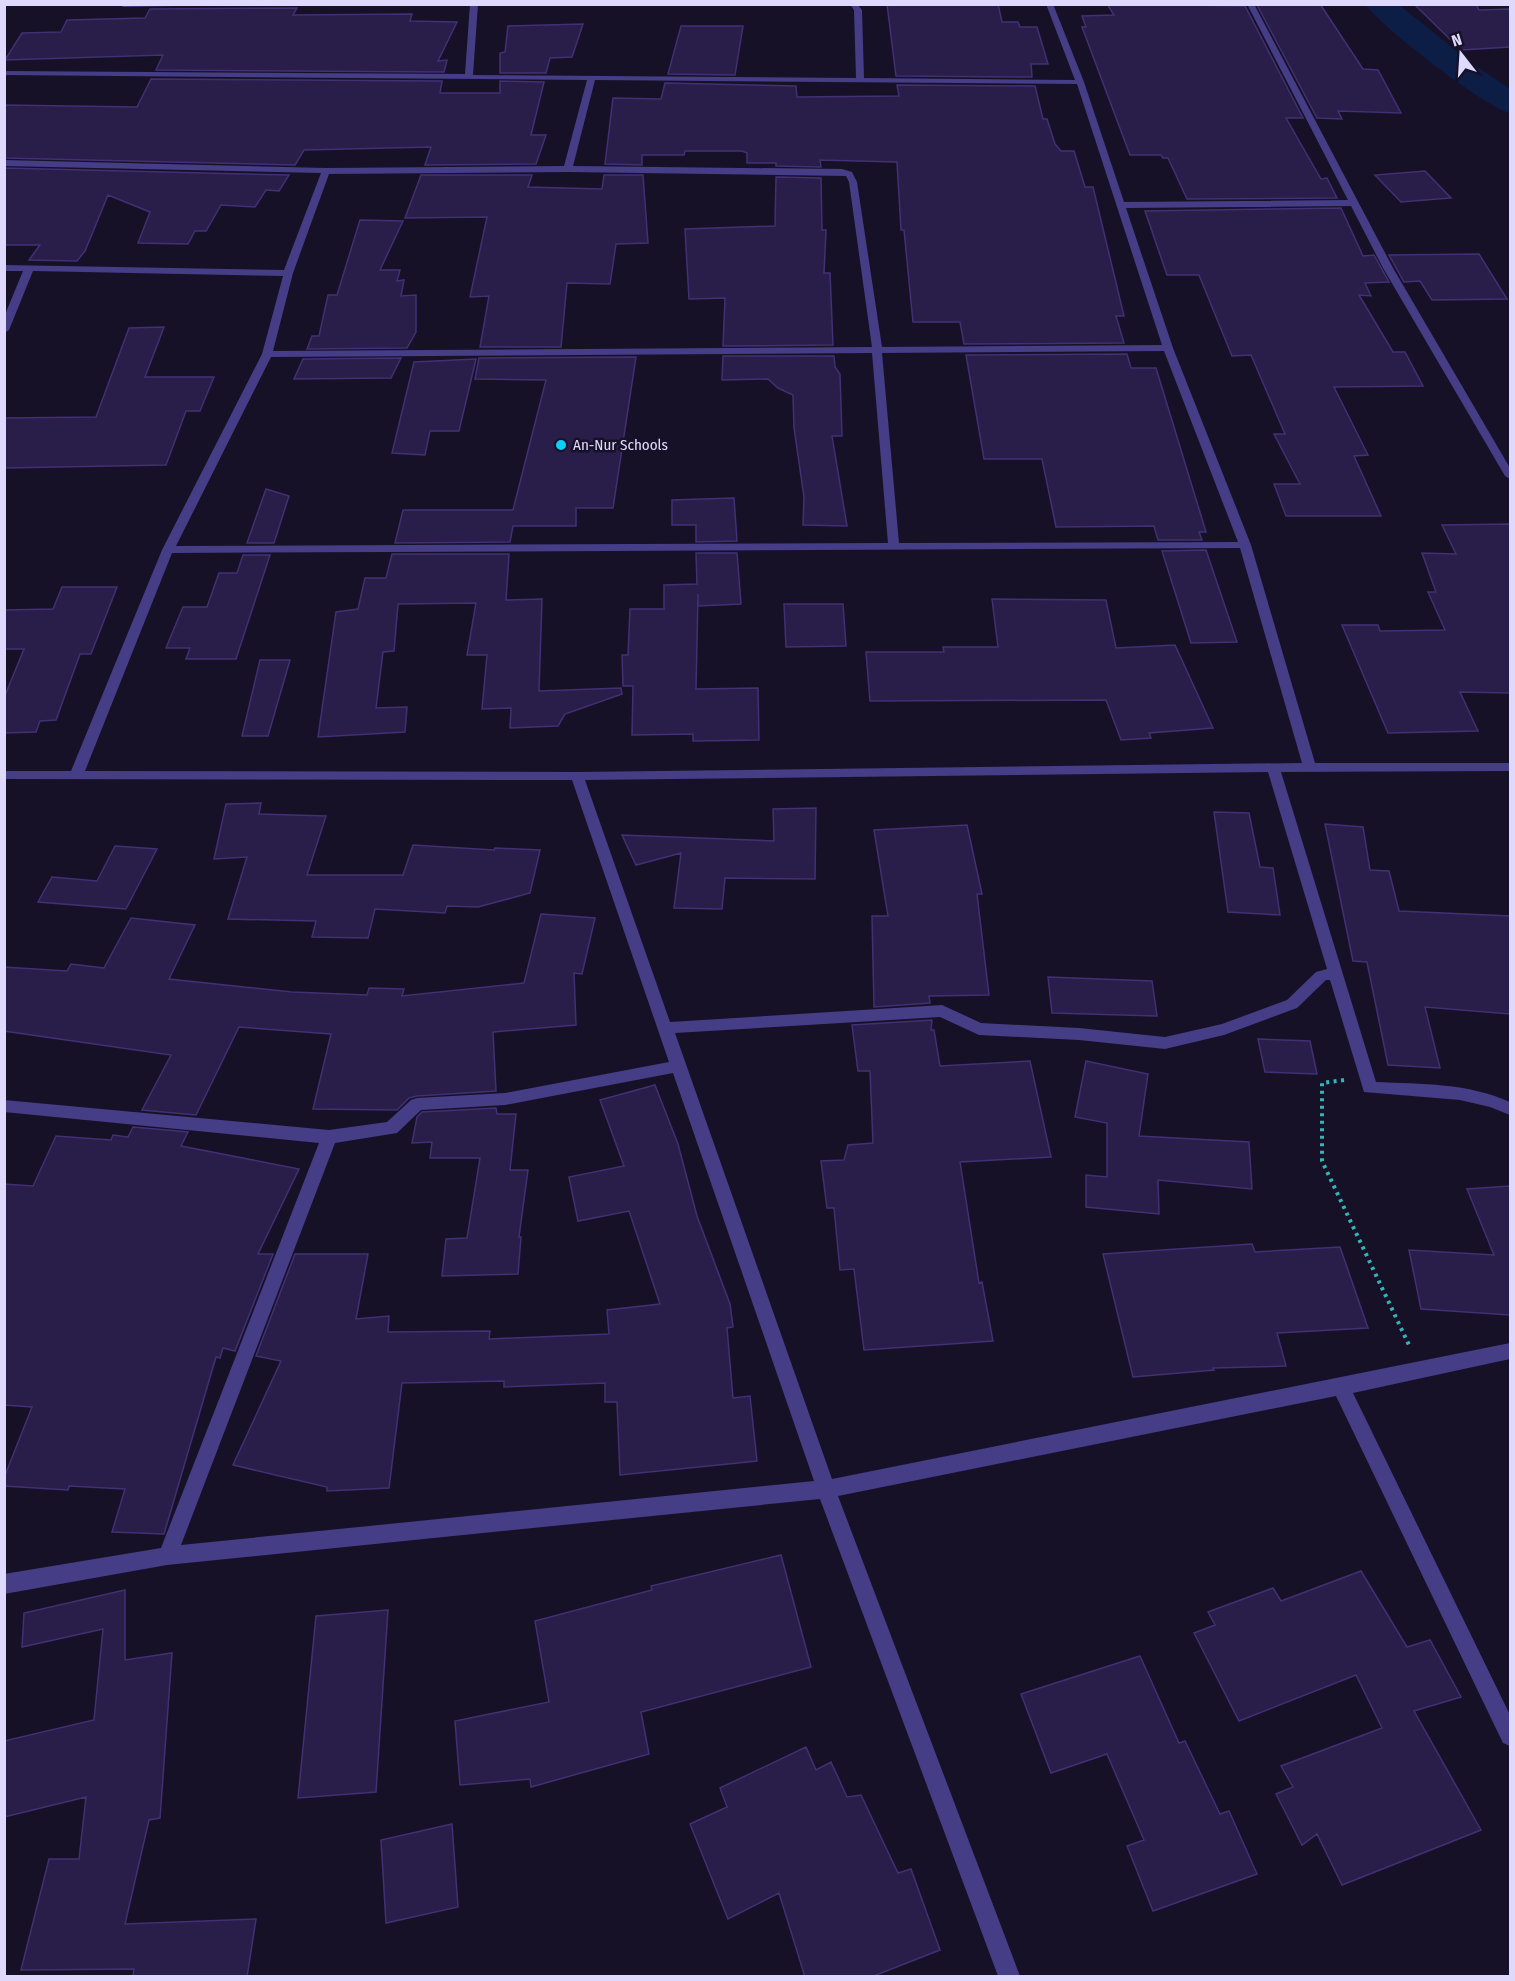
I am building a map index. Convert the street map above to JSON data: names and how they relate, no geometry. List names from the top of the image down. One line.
{"places":["An-Nur Schools"],"north":"top"}
